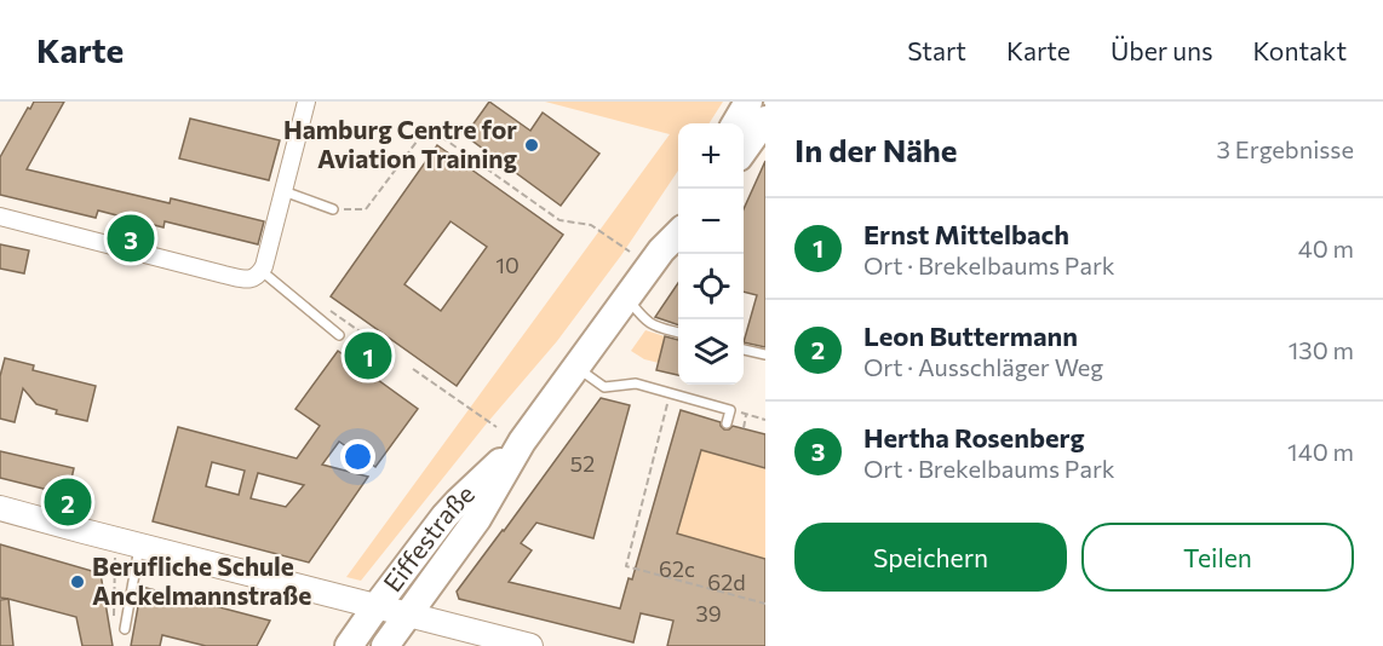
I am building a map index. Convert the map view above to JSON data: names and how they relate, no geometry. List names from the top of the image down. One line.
{"streets":{"main road":["Eiffestraße"]},"places":["Hamburg Centre for Aviation Training","Berufliche Schule Anckelmannstraße"],"house_numbers":["10","52","62c","62d","39"],"page":{"header":"Karte","nav":["Start","Karte","Über uns","Kontakt"],"heading":["In der Nähe","3 Ergebnisse"],"map_buttons":["+","−"],"list":[{"mark":"1","name":"Ernst Mittelbach","note":"Ort · Brekelbaums Park","value":"40 m"},{"mark":"2","name":"Leon Buttermann","note":"Ort · Ausschläger Weg","value":"130 m"},{"mark":"3","name":"Hertha Rosenberg","note":"Ort · Brekelbaums Park","value":"140 m"}],"pins":["3","1","2"],"buttons":["Speichern","Teilen"]}}
